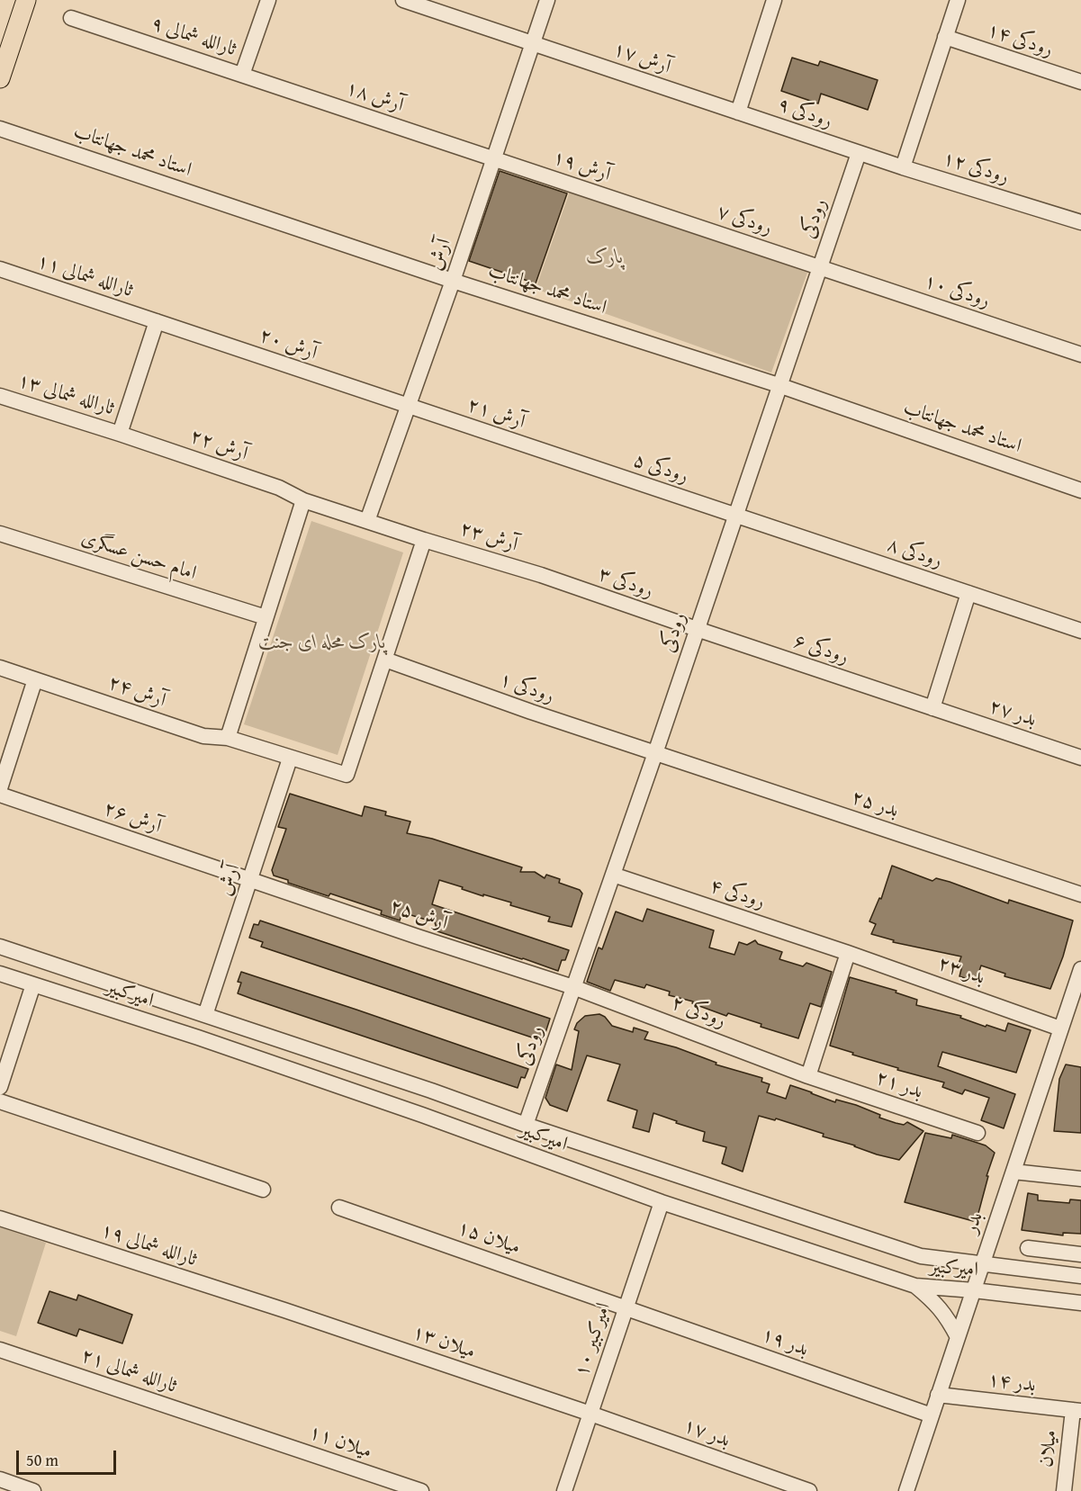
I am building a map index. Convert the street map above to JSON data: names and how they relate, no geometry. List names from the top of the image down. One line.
{"streets":{"street":["ثارالله شمالی ۹","رودکی ۱۴","آرش ۱۷","آرش ۱۸","رودکی ۹","استاد محمد جهانتاب","آرش ۱۹","رودکی ۱۲","رودکی","رودکی ۷","آرش","ثارالله شمالی ۱۱","رودکی ۱۰","آرش ۲۰","ثارالله شمالی ۱۳","آرش ۲۱","آرش ۲۲","رودکی ۵","آرش ۲۳","رودکی ۸","امام حسن عسگری","رودکی ۳","رودکی ۶","رودکی ۱","آرش ۲۴","بدر ۲۷","بدر ۲۵","آرش ۲۶","رودکی ۴","آرش ۲۵","بدر ۲۳","امیرکبیر","رودکی ۲","بدر ۲۱","بدر","میلان ۱۵","ثارالله شمالی ۱۹","امیرکبیر ۱۰","میلان ۱۳","بدر ۱۹","ثارالله شمالی ۲۱","بدر ۱۴","بدر ۱۷","میلان ۱۱","میلان"]},"crossings":[["ثارالله شمالی ۹","آرش ۱۸"],["آرش ۱۷","رودکی ۹"],["آرش ۱۷","آرش"],["آرش ۱۸","آرش ۱۹"],["آرش ۱۸","آرش"],["رودکی ۹","رودکی ۱۲"],["رودکی ۹","رودکی"],["استاد محمد جهانتاب","رودکی"],["استاد محمد جهانتاب","آرش"],["آرش ۱۹","رودکی ۷"],["آرش ۱۹","آرش"],["رودکی ۱۲","رودکی"],["رودکی","رودکی ۷"],["رودکی","رودکی ۱۰"],["رودکی","رودکی ۵"],["رودکی","رودکی ۸"],["رودکی","رودکی ۳"],["رودکی","رودکی ۶"],["رودکی","رودکی ۱"],["رودکی","بدر ۲۵"],["رودکی","رودکی ۴"],["رودکی","آرش ۲۵"],["رودکی","امیرکبیر"],["رودکی","رودکی ۲"],["رودکی ۷","رودکی ۱۰"],["آرش","آرش ۲۰"],["آرش","آرش ۲۱"],["آرش","آرش ۲۲"],["آرش","آرش ۲۳"],["آرش","آرش ۲۴"],["آرش","آرش ۲۶"],["آرش","آرش ۲۵"],["آرش","امیرکبیر"],["ثارالله شمالی ۱۱","آرش ۲۰"],["آرش ۲۰","آرش ۲۱"],["ثارالله شمالی ۱۳","آرش ۲۲"],["آرش ۲۱","رودکی ۵"],["آرش ۲۲","آرش ۲۳"],["رودکی ۵","رودکی ۸"],["آرش ۲۳","رودکی ۳"],["رودکی ۳","رودکی ۶"],["رودکی ۶","بدر ۲۷"],["رودکی ۱","آرش ۲۴"],["رودکی ۱","بدر ۲۵"],["آرش ۲۶","آرش ۲۵"],["رودکی ۴","بدر ۲۳"],["آرش ۲۵","رودکی ۲"],["بدر ۲۳","بدر"],["امیرکبیر","بدر"],["امیرکبیر","امیرکبیر ۱۰"],["رودکی ۲","بدر ۲۱"],["بدر","بدر ۱۹"],["بدر","بدر ۱۴"],["میلان ۱۵","امیرکبیر ۱۰"],["میلان ۱۵","بدر ۱۹"],["ثارالله شمالی ۱۹","میلان ۱۳"],["امیرکبیر ۱۰","میلان ۱۳"],["امیرکبیر ۱۰","بدر ۱۹"],["امیرکبیر ۱۰","بدر ۱۷"],["میلان ۱۳","بدر ۱۷"],["ثارالله شمالی ۲۱","میلان ۱۱"],["بدر ۱۴","میلان"]],"parks":["پارک","پارک محله ای جنت"],"scale_bar":"50 m"}
